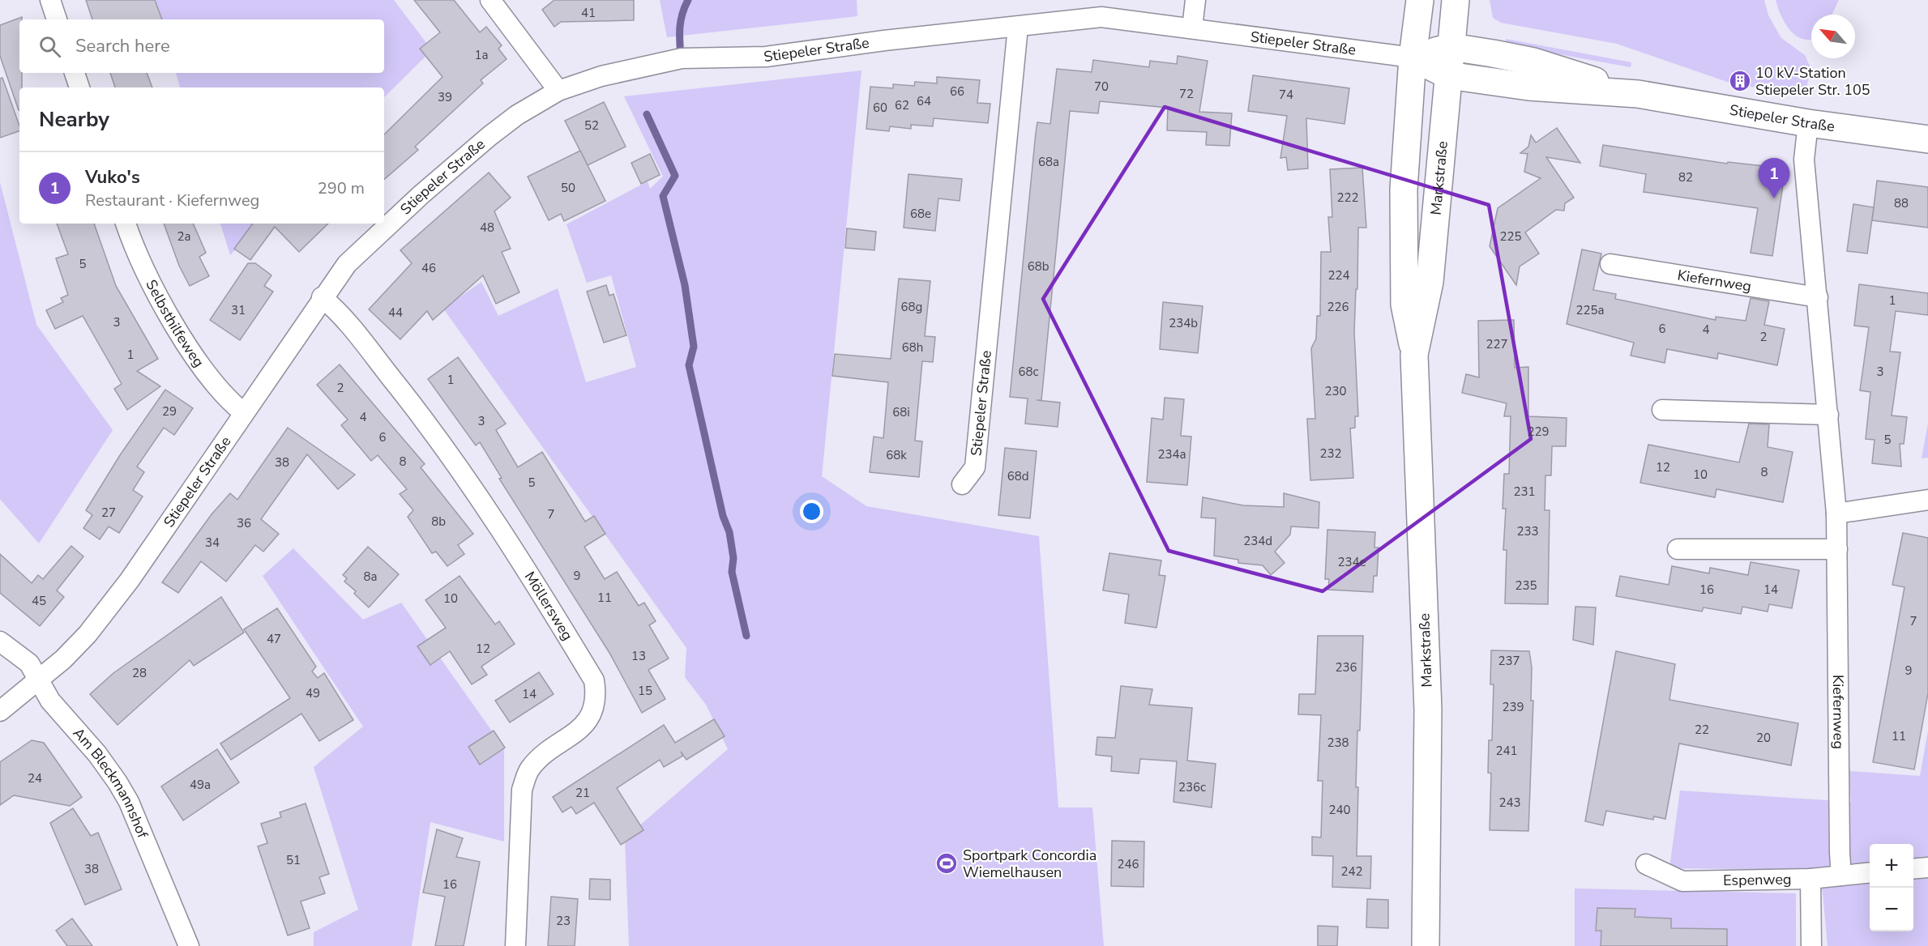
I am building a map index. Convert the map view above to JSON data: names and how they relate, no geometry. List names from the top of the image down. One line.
{"streets":{"main road":["Stiepeler Straße","Markstraße"],"street":["Kiefernweg","Selbsthilfeweg","Möllersweg","Am Bleckmannshof","Espenweg"]},"crossings":[["Stiepeler Straße","Markstraße"],["Stiepeler Straße","Kiefernweg"],["Stiepeler Straße","Selbsthilfeweg"],["Stiepeler Straße","Möllersweg"],["Stiepeler Straße","Am Bleckmannshof"],["Kiefernweg","Espenweg"]],"places":{"building":["10 kV-Station Stiepeler Str. 105"],"sports":["Sportpark Concordia Wiemelhausen"]},"house_numbers":["41","1a","70","66","72","74","39","64","62","60","52","68a","82","50","222","88","68e","48","2a","225","5","68b","46","224","1","68g","226","31","225a","44","3","234b","6","4","2","227","68h","1","68c","3","1","2","230","29","68i","4","3","229","6","5","232","234a","68k","8","38","12","8","10","68d","5","231","27","7","8b","36","233","234d","34","234e","9","8a","235","16","14","11","10","45","7","47","12","13","237","236","9","28","15","49","14","239","22","11","20","238","241","24","49a","236c","21","243","240","51","246","38","242","16","23"],"north":"top left","page":{"search":"Search here","heading":"Nearby","list":[{"mark":"1","name":"Vuko's","note":"Restaurant · Kiefernweg","value":"290 m"}],"pins":"1","map_buttons":["+","−"]}}
